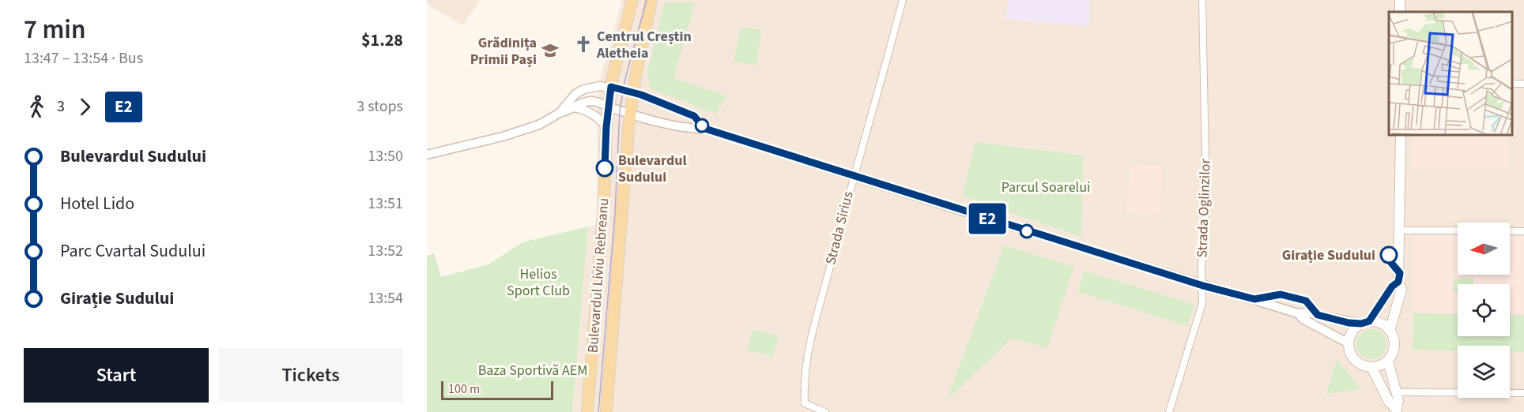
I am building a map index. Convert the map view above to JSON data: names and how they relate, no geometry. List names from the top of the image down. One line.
{"streets":{"main road":["Bulevardul Liviu Rebreanu"],"street":["Strada Oglinzilor","Strada Sirius"]},"parks":["Parcul Soarelui","Helios Sport Club","Baza Sportivă AEM"],"places":{"church":["Centrul Creștin Aletheia"],"school or university":["Grădinița Primii Pași"],"other":["Bulevardul Sudului","Girație Sudului"]},"lines":["bus line E2"],"scale_bar":"100 m","north":"left","page":{"heading":["7 min","13:47 – 13:54 · Bus","$1.28"],"on_map":"E2","legs":["3","E2","3 stops"],"list":[{"name":"Bulevardul Sudului","value":"13:50"},{"name":"Hotel Lido","value":"13:51"},{"name":"Parc Cvartal Sudului","value":"13:52"},{"name":"Girație Sudului","value":"13:54"}],"buttons":["Start","Tickets"],"scale":"100 m"}}
